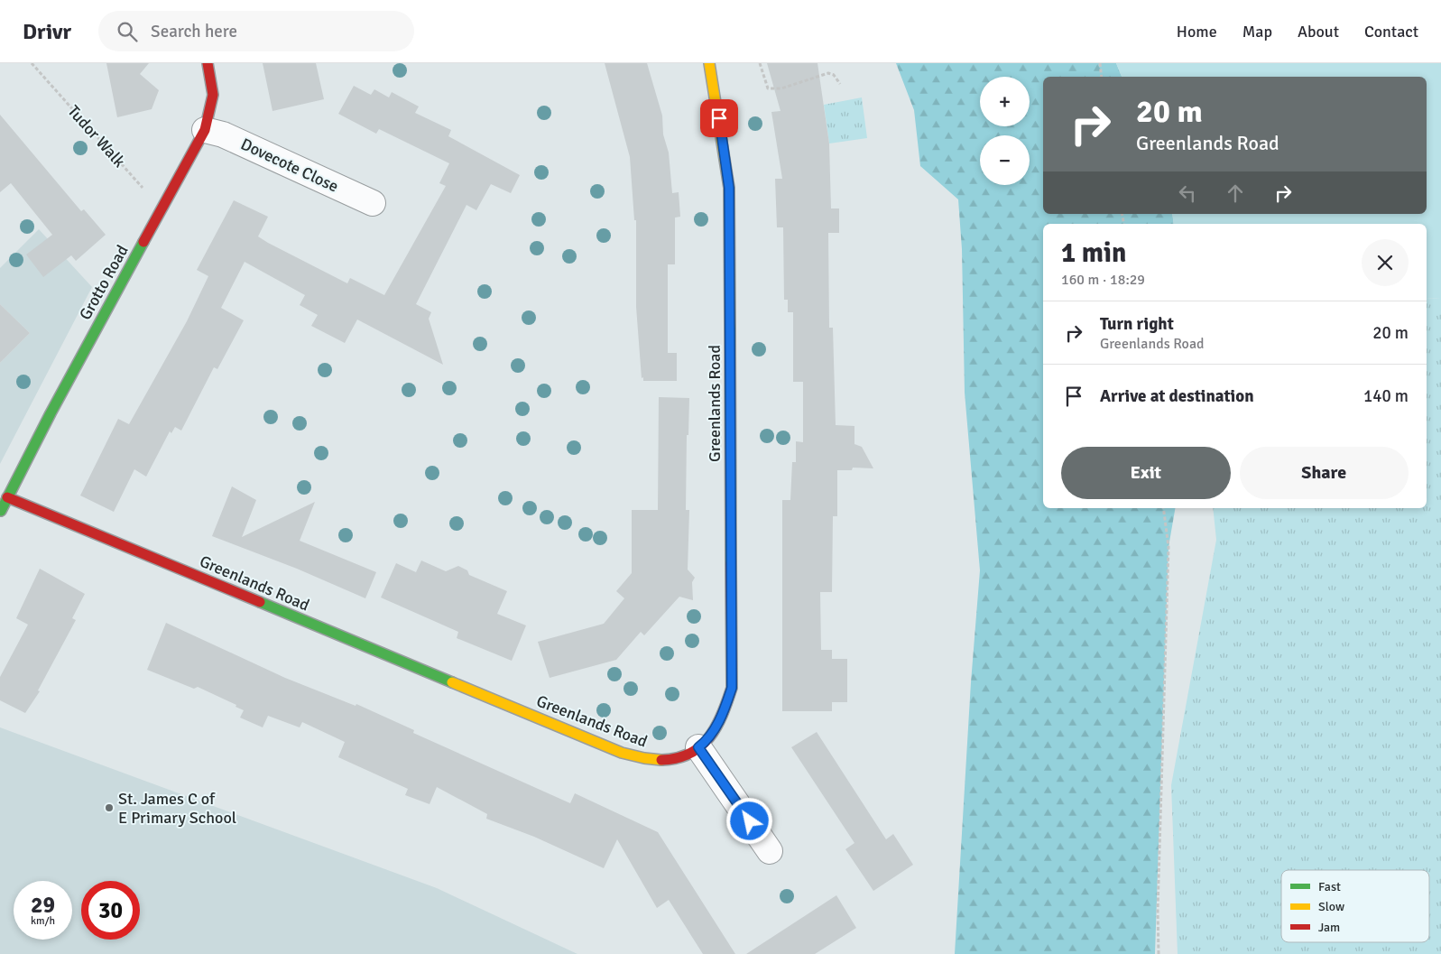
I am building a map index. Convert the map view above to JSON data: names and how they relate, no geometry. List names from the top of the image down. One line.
{"streets":{"street":["Dovecote Close","Grotto Road","Greenlands Road"],"path":["Tudor Walk"]},"crossings":[["Tudor Walk","Grotto Road"],["Dovecote Close","Grotto Road"],["Grotto Road","Greenlands Road"]],"places":["St. James C of E Primary School"],"legend":["Fast","Slow","Jam"],"page":{"header":"Drivr","search":"Search here","nav":["Home","Map","About","Contact"],"map_buttons":["+","−"],"turn":["20 m","Greenlands Road"],"heading":["1 min","160 m · 18:29"],"list":[{"name":"Turn right","note":"Greenlands Road","value":"20 m"},{"name":"Arrive at destination","value":"140 m"}],"buttons":["Exit","Share"],"speed":"29 km/h","limit":"30"}}
